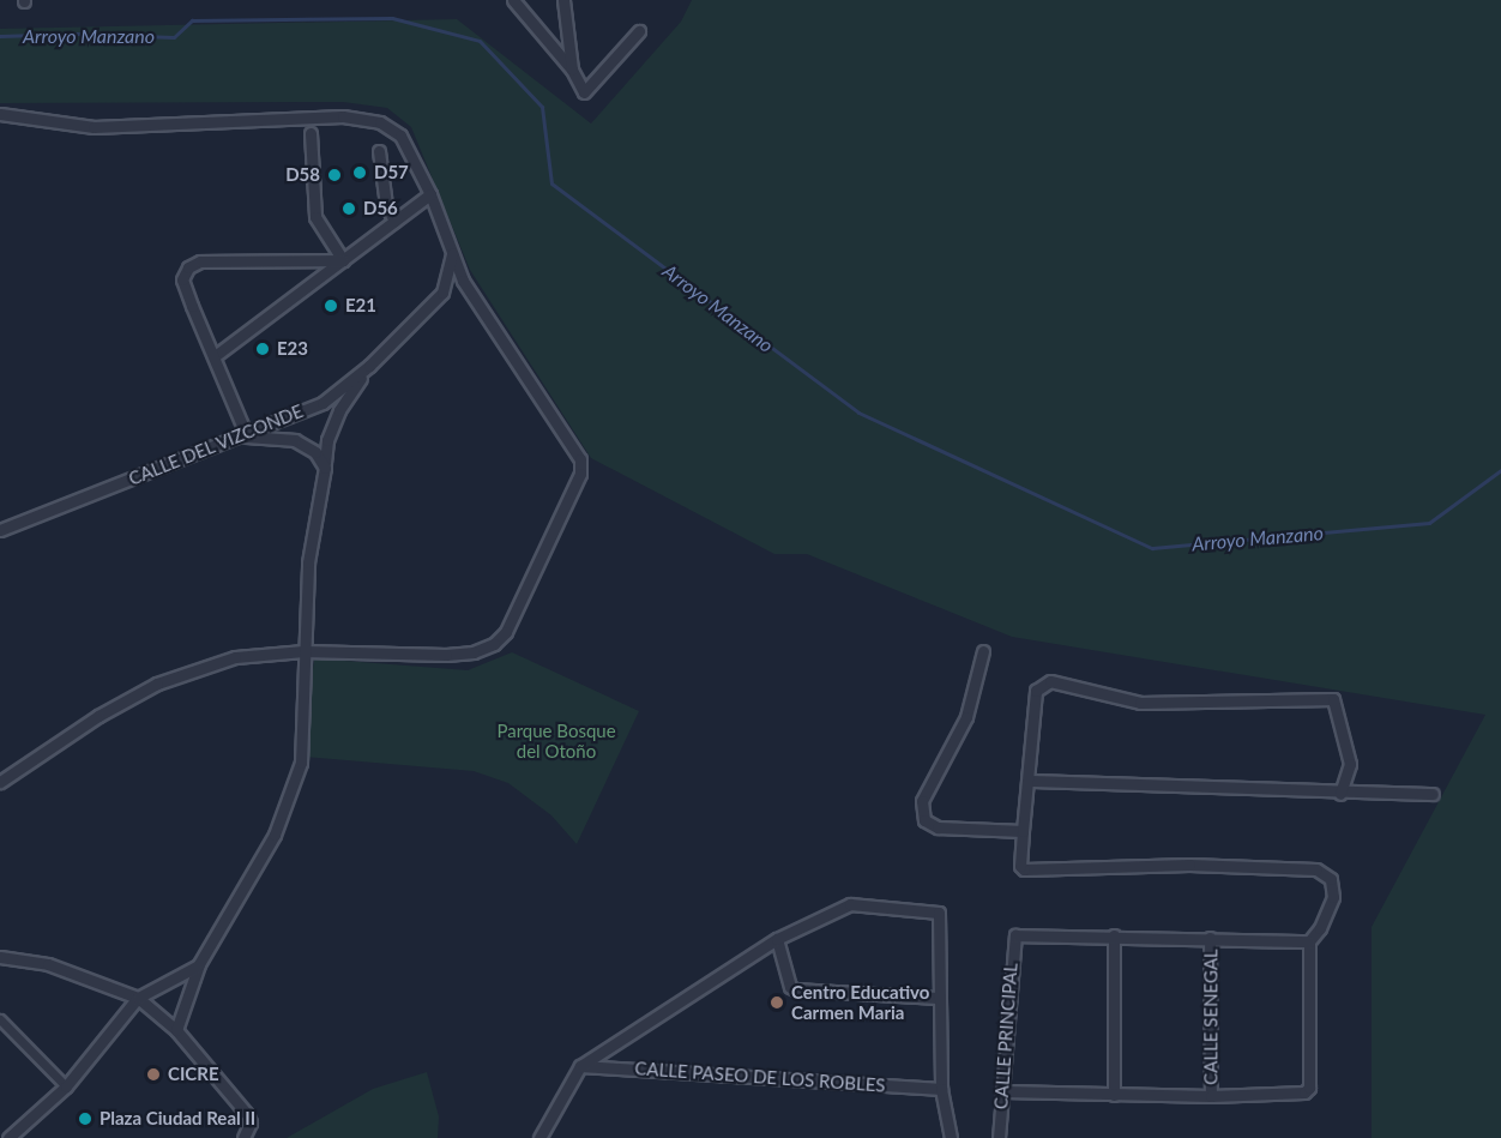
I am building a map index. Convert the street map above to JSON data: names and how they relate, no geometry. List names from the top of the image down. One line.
{"streets":{"street":["CALLE DEL VIZCONDE","CALLE SENEGAL","CALLE PRINCIPAL","CALLE PASEO DE LOS ROBLES"]},"water":["Arroyo Manzano"],"parks":["Parque Bosque del Otoño"],"places":["D57","D58","D56","E21","E23","Centro Educativo Carmen Maria","CICRE","Plaza Ciudad Real II"]}
